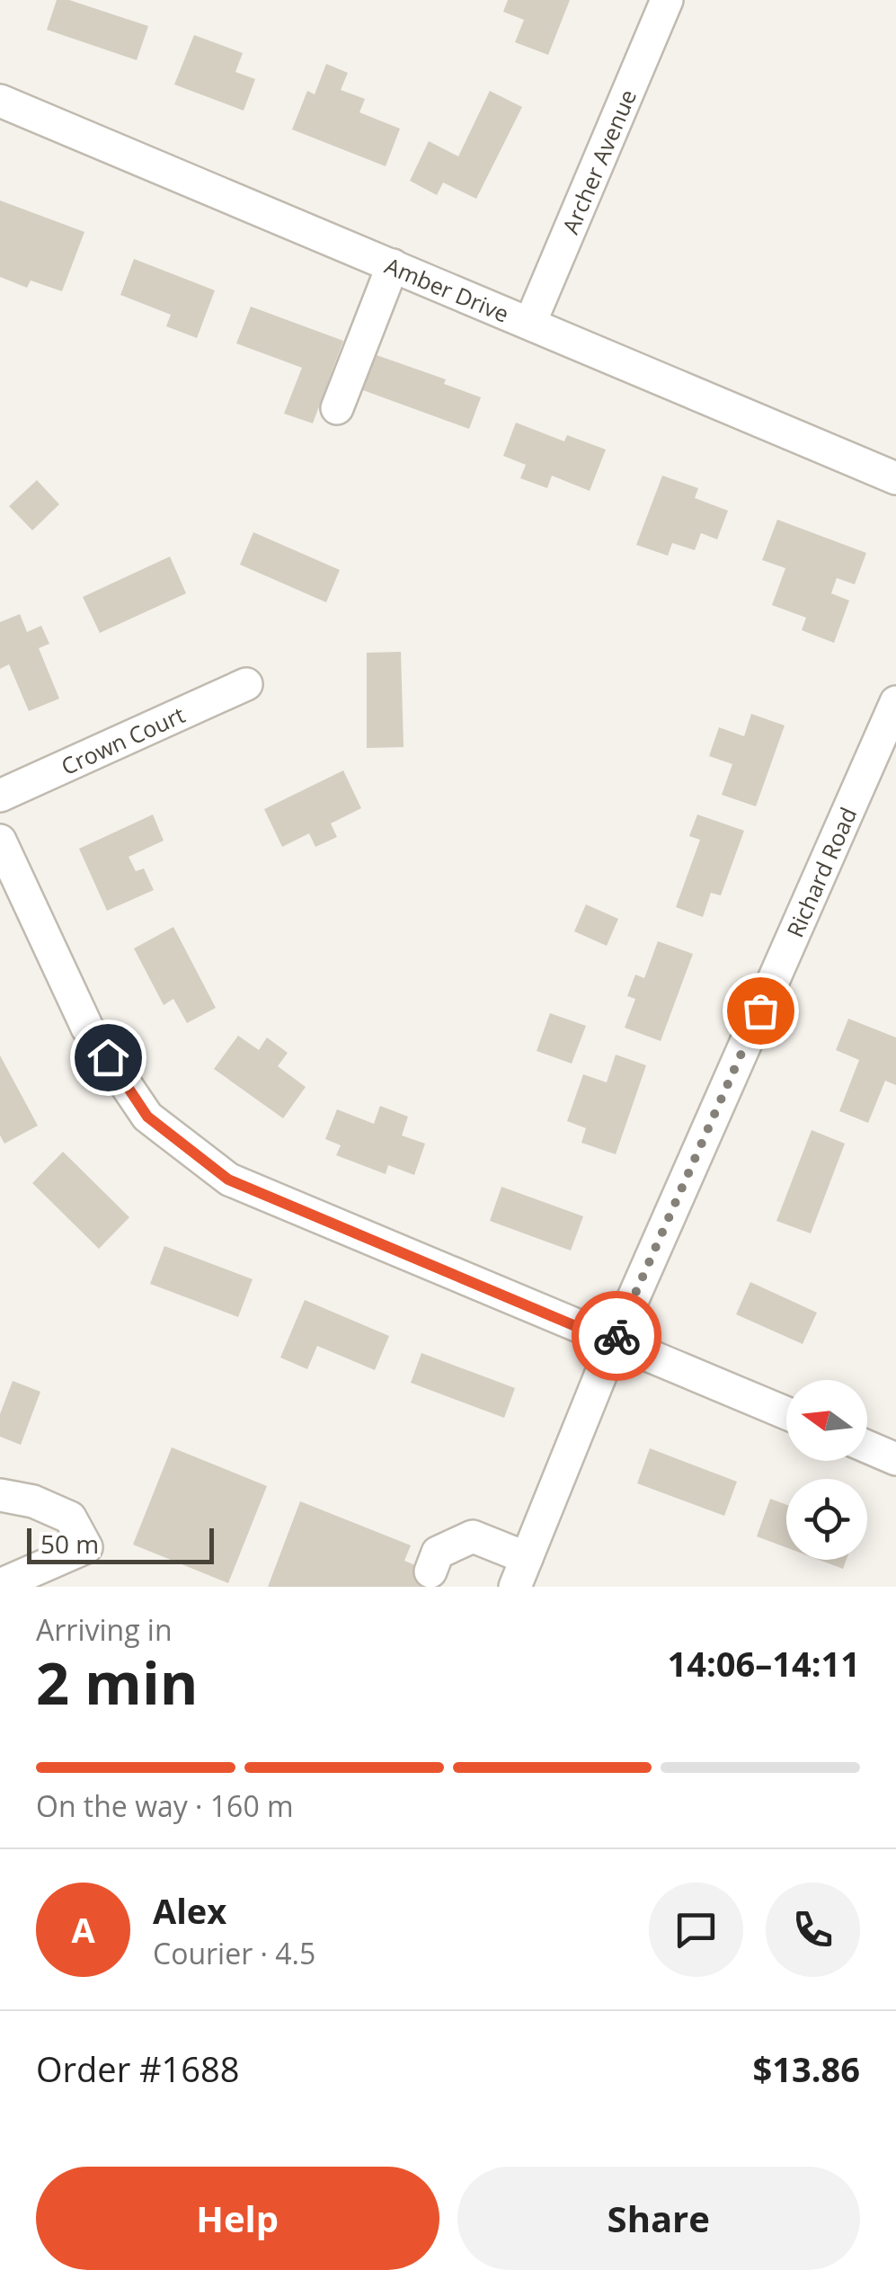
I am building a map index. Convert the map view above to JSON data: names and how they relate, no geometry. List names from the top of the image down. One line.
{"streets":{"street":["Archer Avenue","Amber Drive","Crown Court","Richard Road"]},"crossings":[["Archer Avenue","Amber Drive"]],"scale_bar":"50 m","north":"left","page":{"scale":"50 m","heading":["2 min","Arriving in","14:06–14:11"],"panel":["Alex","Courier · 4.5","Order #1688","$13.86"],"bar":"On the way · 160 m","round":"A","buttons":["Help","Share"]}}
